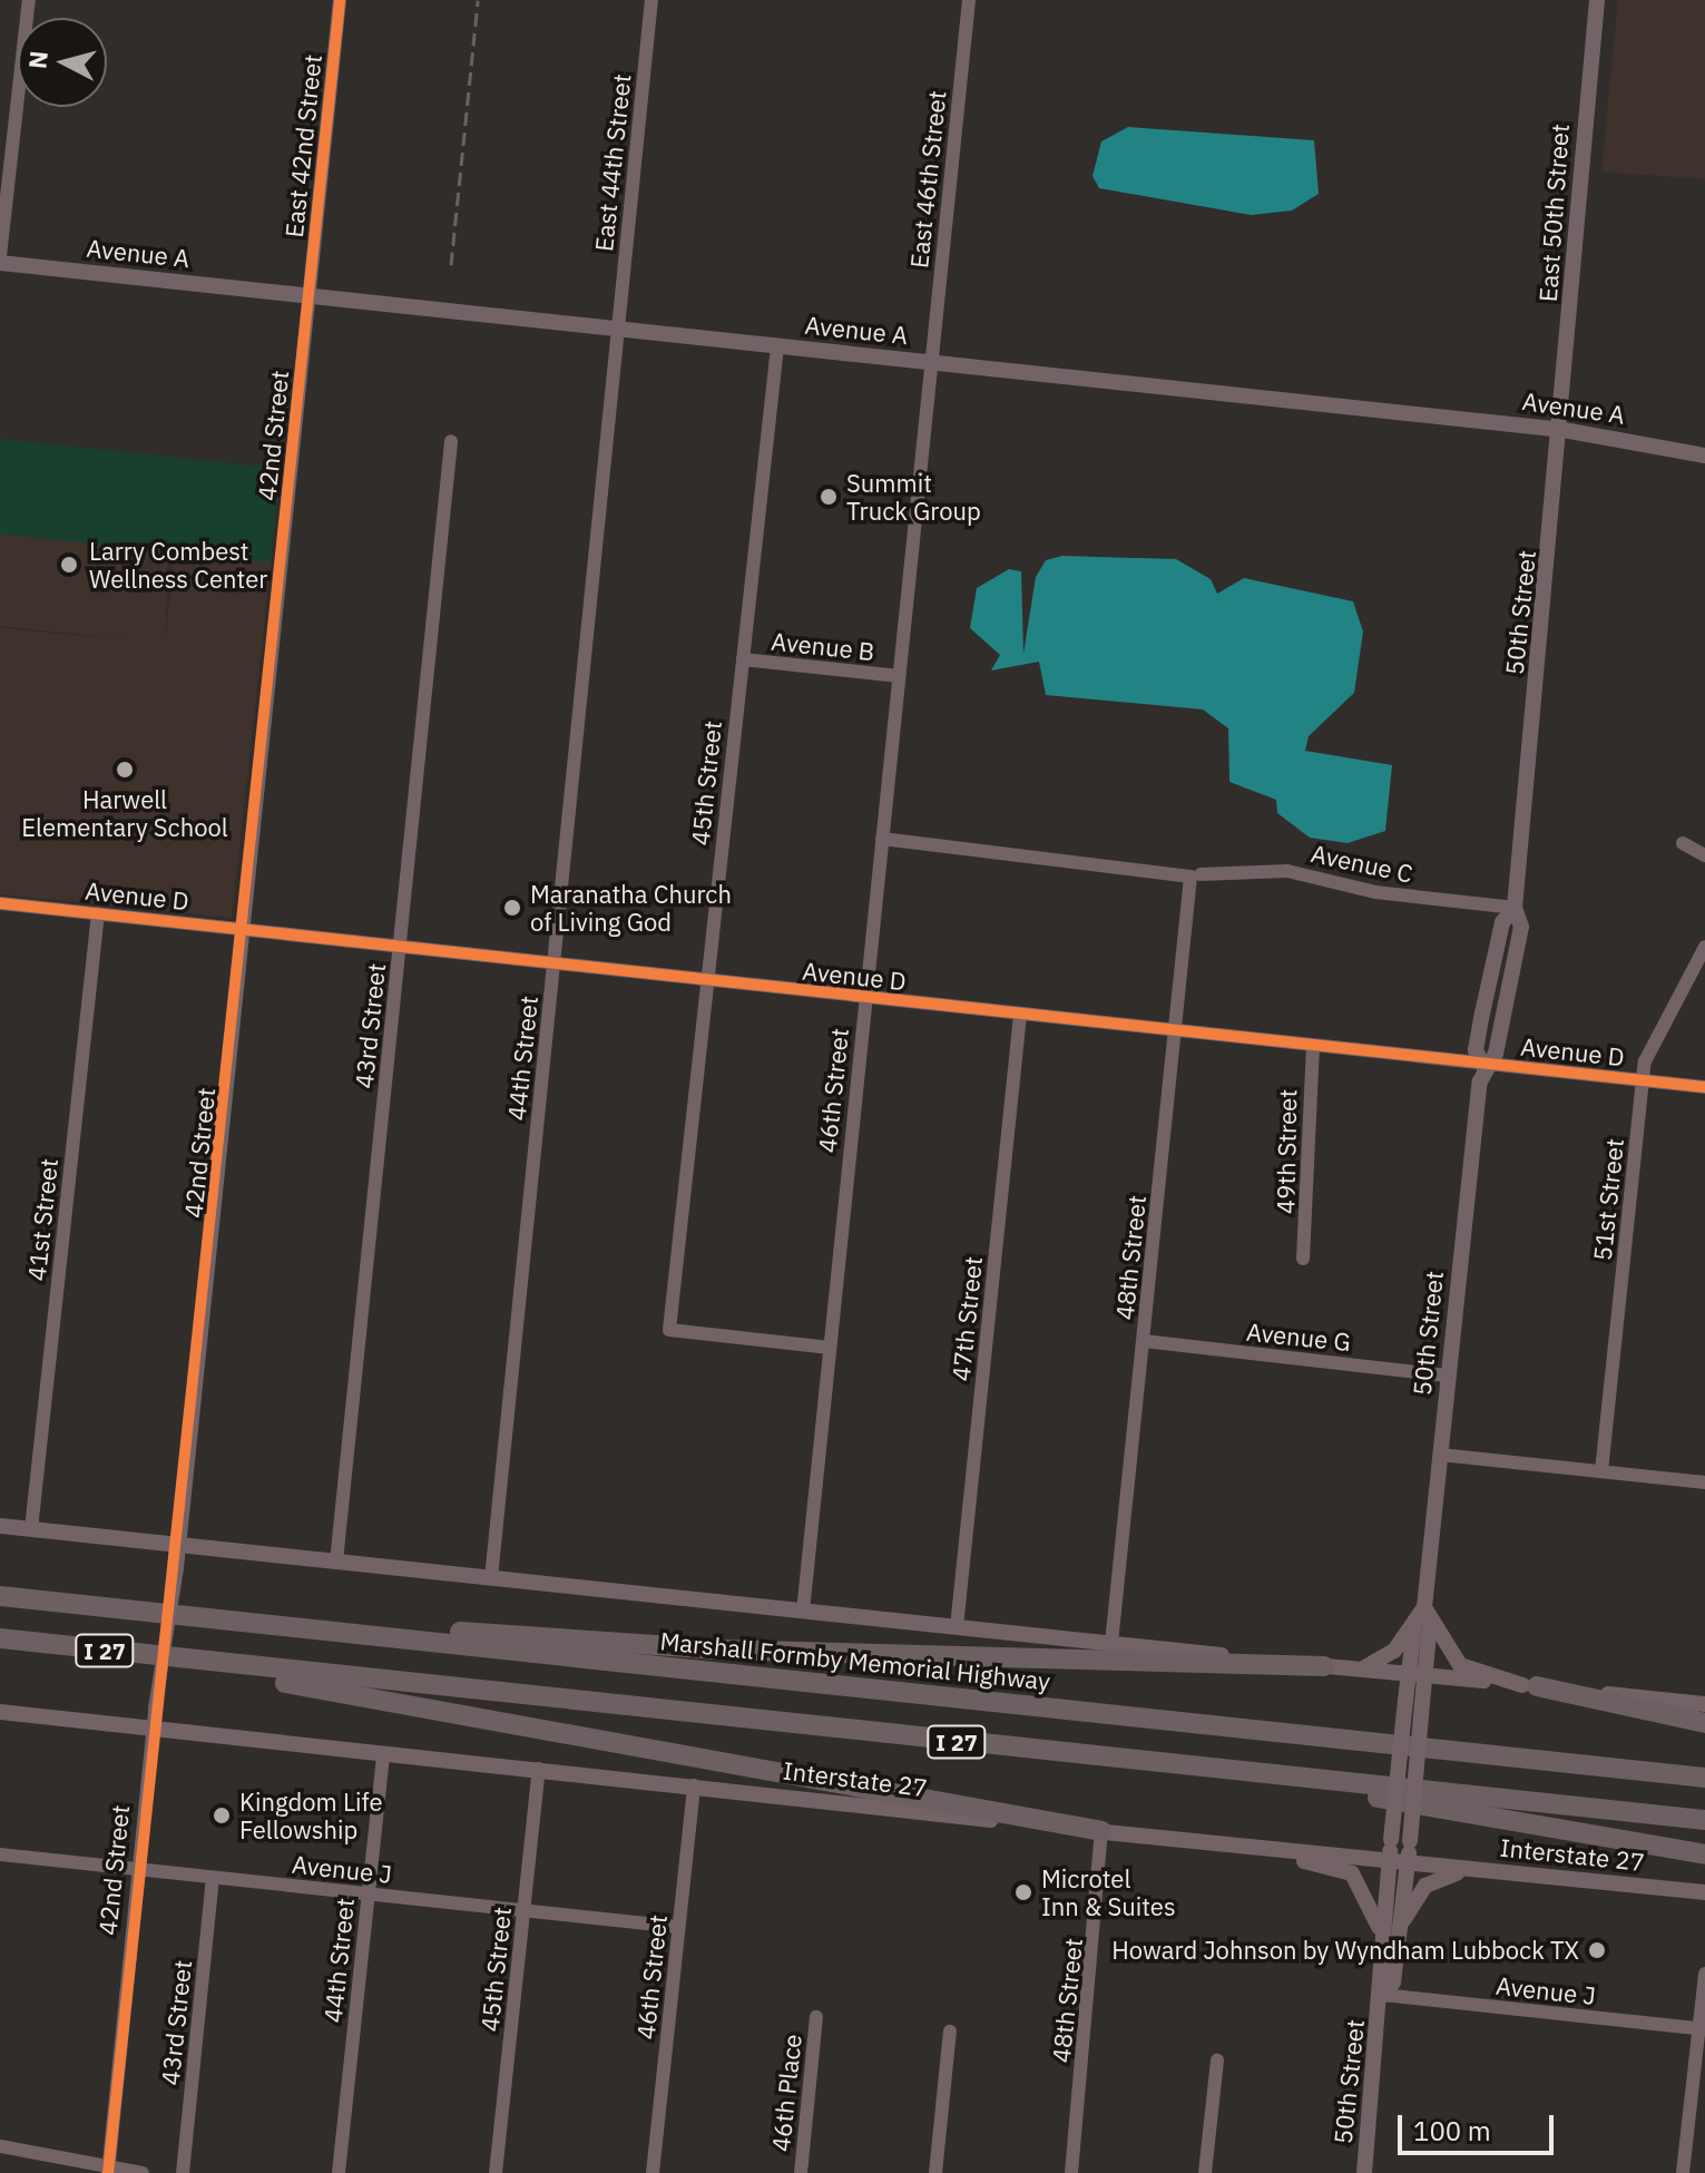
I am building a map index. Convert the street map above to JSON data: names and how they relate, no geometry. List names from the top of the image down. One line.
{"streets":{"highway":["I 27","Marshall Formby Memorial Highway"],"main road":["East 50th Street","Avenue A","50th Street","Interstate 27"],"street":["East 42nd Street","East 44th Street","East 46th Street","42nd Street","Avenue B","45th Street","Avenue C","Avenue D","43rd Street","44th Street","46th Street","49th Street","51st Street","41st Street","48th Street","47th Street","Avenue G","Avenue J","46th Place"]},"crossings":[["East 42nd Street","Avenue A"],["East 42nd Street","42nd Street"],["East 44th Street","Avenue A"],["East 44th Street","44th Street"],["East 46th Street","Avenue A"],["East 46th Street","46th Street"],["East 50th Street","Avenue A"],["East 50th Street","50th Street"],["Avenue A","42nd Street"],["Avenue A","50th Street"],["Avenue A","45th Street"],["Avenue A","44th Street"],["Avenue A","46th Street"],["42nd Street","Avenue D"],["42nd Street","Interstate 27"],["42nd Street","Avenue J"],["50th Street","Avenue C"],["50th Street","Avenue D"],["50th Street","Avenue G"],["50th Street","Interstate 27"],["50th Street","Avenue J"],["Avenue B","45th Street"],["Avenue B","46th Street"],["45th Street","Avenue D"],["45th Street","46th Street"],["45th Street","Interstate 27"],["45th Street","Avenue J"],["Avenue C","46th Street"],["Avenue C","48th Street"],["Avenue D","43rd Street"],["Avenue D","44th Street"],["Avenue D","46th Street"],["Avenue D","49th Street"],["Avenue D","51st Street"],["Avenue D","41st Street"],["Avenue D","48th Street"],["Avenue D","47th Street"],["43rd Street","Avenue J"],["44th Street","Interstate 27"],["44th Street","Avenue J"],["46th Street","Interstate 27"],["46th Street","Avenue J"],["48th Street","Avenue G"],["48th Street","Interstate 27"]],"places":["Summit Truck Group","Larry Combest Wellness Center","Harwell Elementary School","Maranatha Church of Living God","Kingdom Life Fellowship","Microtel Inn & Suites","Howard Johnson by Wyndham Lubbock TX"],"scale_bar":"100 m","north":"left"}
